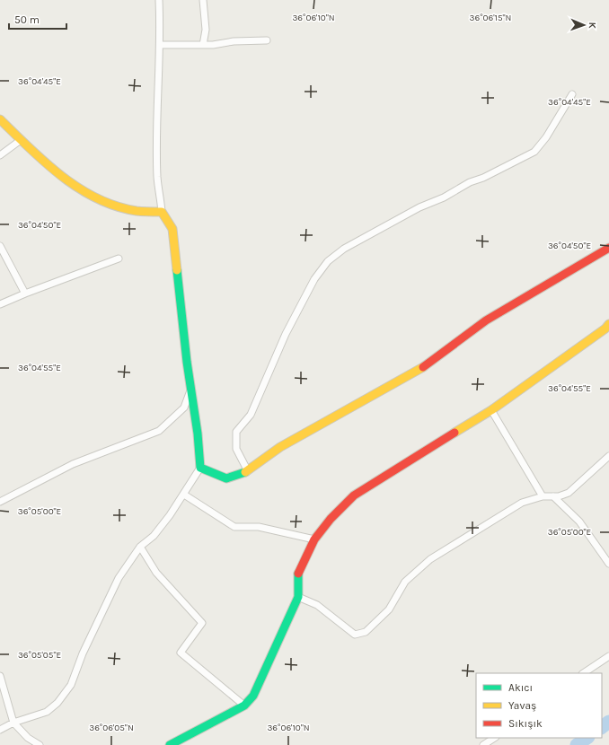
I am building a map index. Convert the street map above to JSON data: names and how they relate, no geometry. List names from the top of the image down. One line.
{"legend":["Akıcı","Yavaş","Sıkışık"],"scale_bar":"50 m","north":"right","coordinates":["36°06'10\"N","36°06'15\"N","36°04'45\"E","36°04'50\"E","36°04'55\"E","36°05'00\"E","36°05'05\"E","36°06'05\"N"]}
